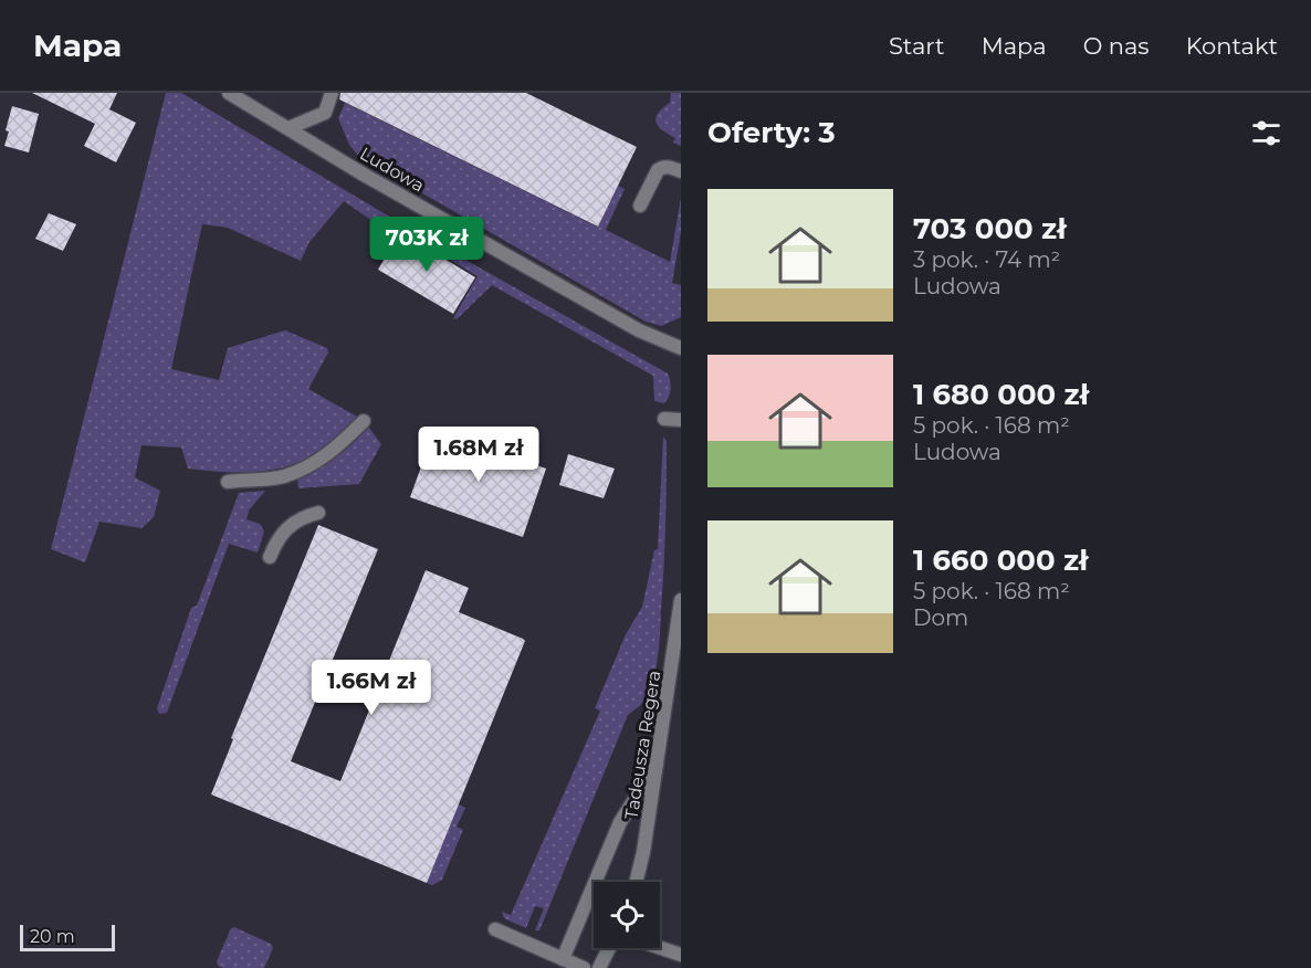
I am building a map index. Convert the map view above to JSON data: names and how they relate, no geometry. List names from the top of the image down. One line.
{"streets":{"street":["Ludowa","Tadeusza Regera"]},"scale_bar":"20 m","page":{"header":"Mapa","nav":["Start","Mapa","O nas","Kontakt"],"heading":"Oferty: 3","list":[{"name":"703 000 zł","note":"3 pok. · 74 m² · Ludowa"},{"name":"1 680 000 zł","note":"5 pok. · 168 m² · Ludowa"},{"name":"1 660 000 zł","note":"5 pok. · 168 m² · Dom"}],"price":["703K zł","1.68M zł","1.66M zł"],"scale":"20 m"}}
